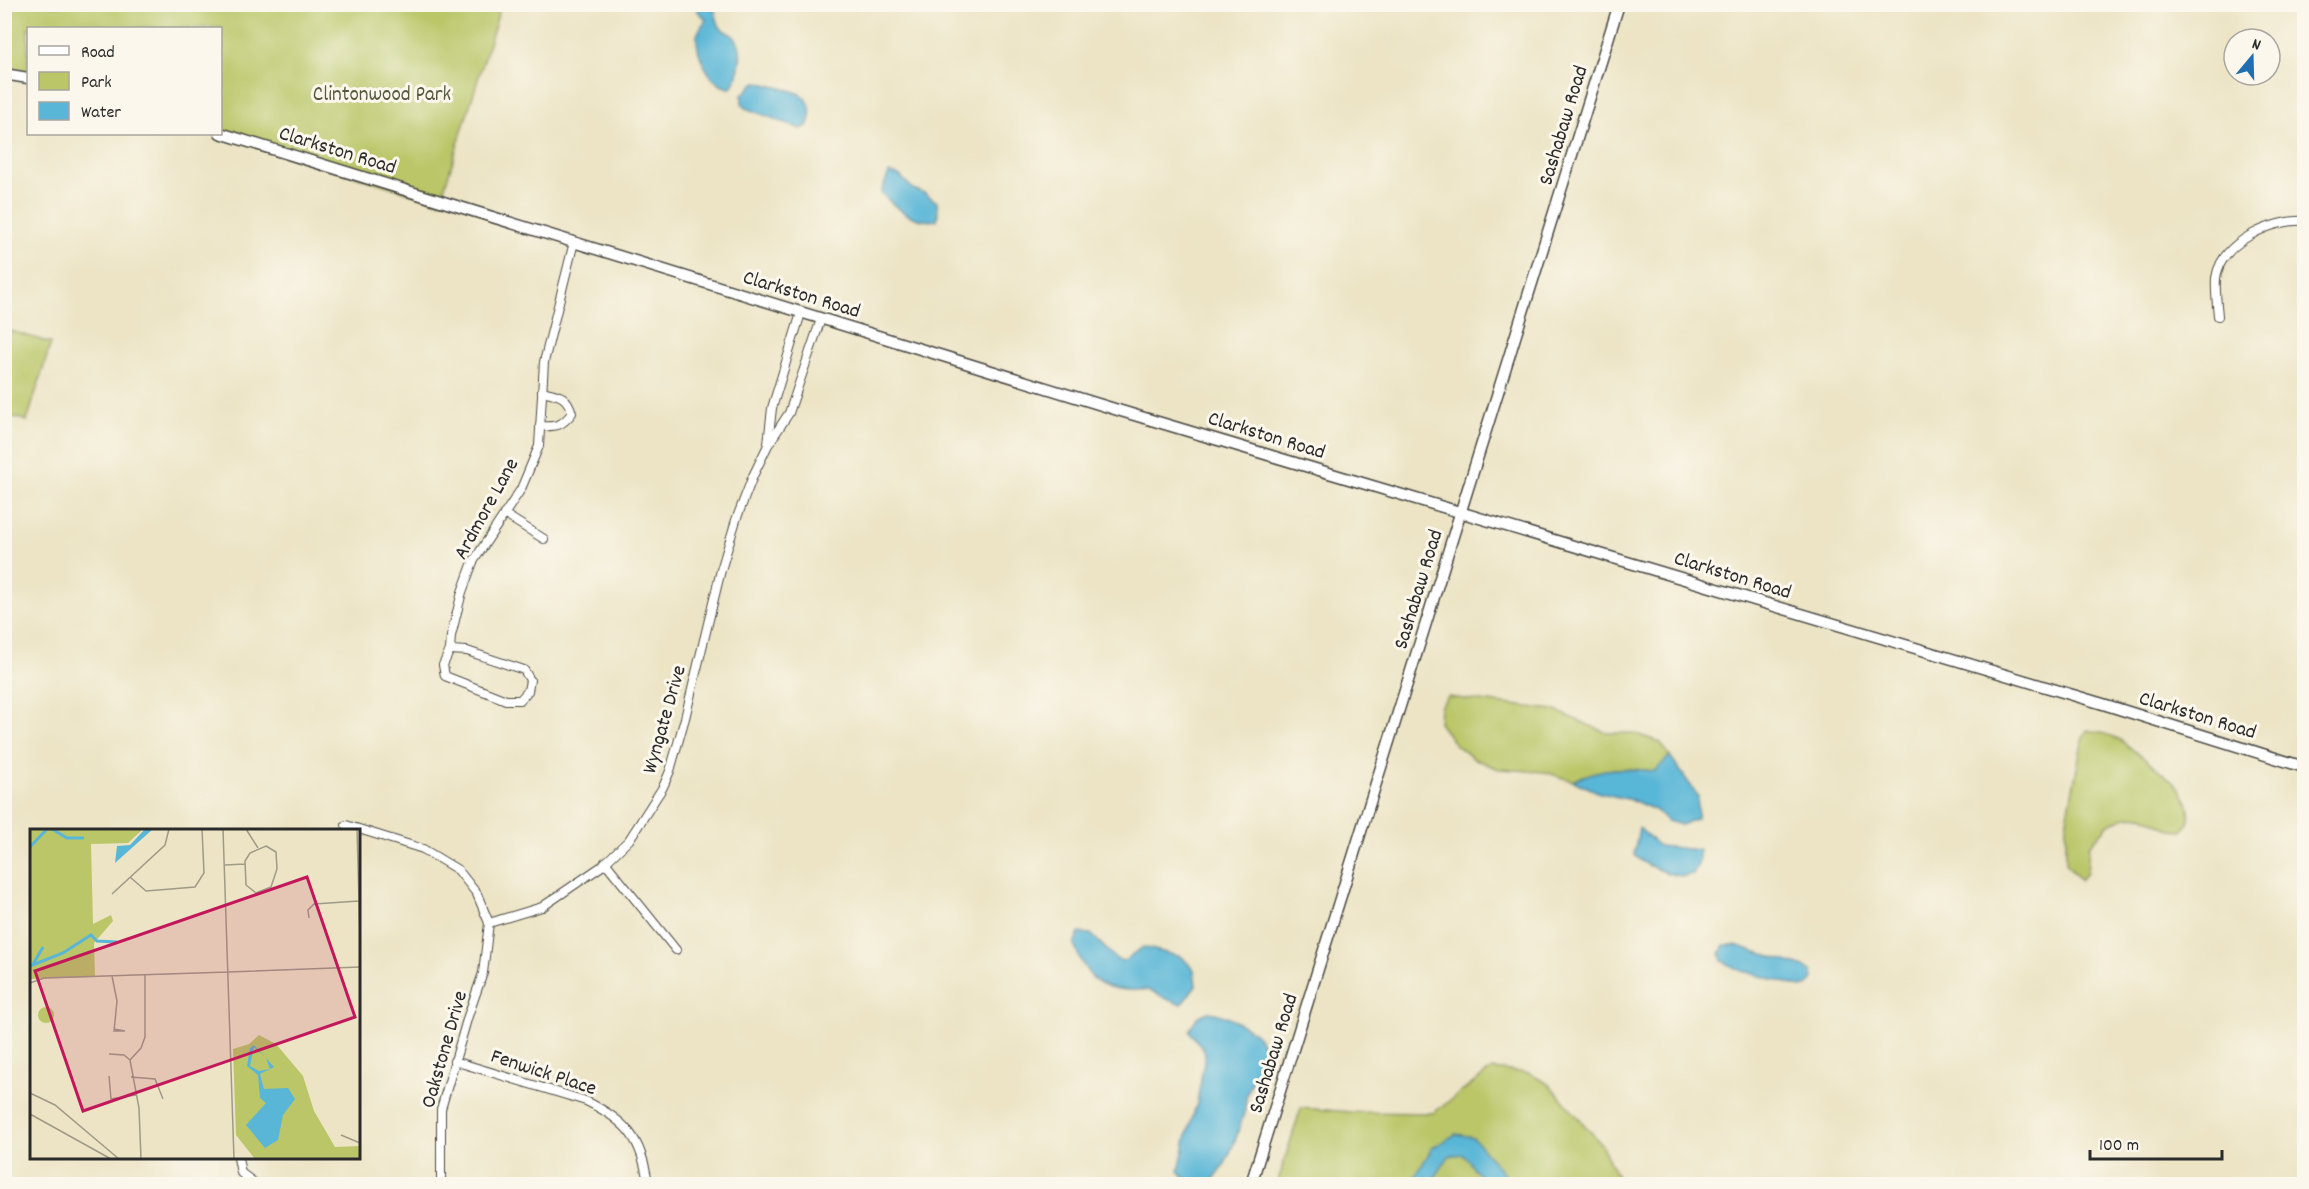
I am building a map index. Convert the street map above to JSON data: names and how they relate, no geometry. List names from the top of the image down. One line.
{"streets":{"main road":["Sashabaw Road","Clarkston Road"],"street":["Ardmore Lane","Wyngate Drive","Oakstone Drive","Fenwick Place"]},"crossings":[["Sashabaw Road","Clarkston Road"],["Clarkston Road","Ardmore Lane"],["Clarkston Road","Wyngate Drive"],["Wyngate Drive","Oakstone Drive"],["Oakstone Drive","Fenwick Place"]],"parks":["Clintonwood Park"],"legend":["Road","Park","Water"],"scale_bar":"100 m","north":"top"}
